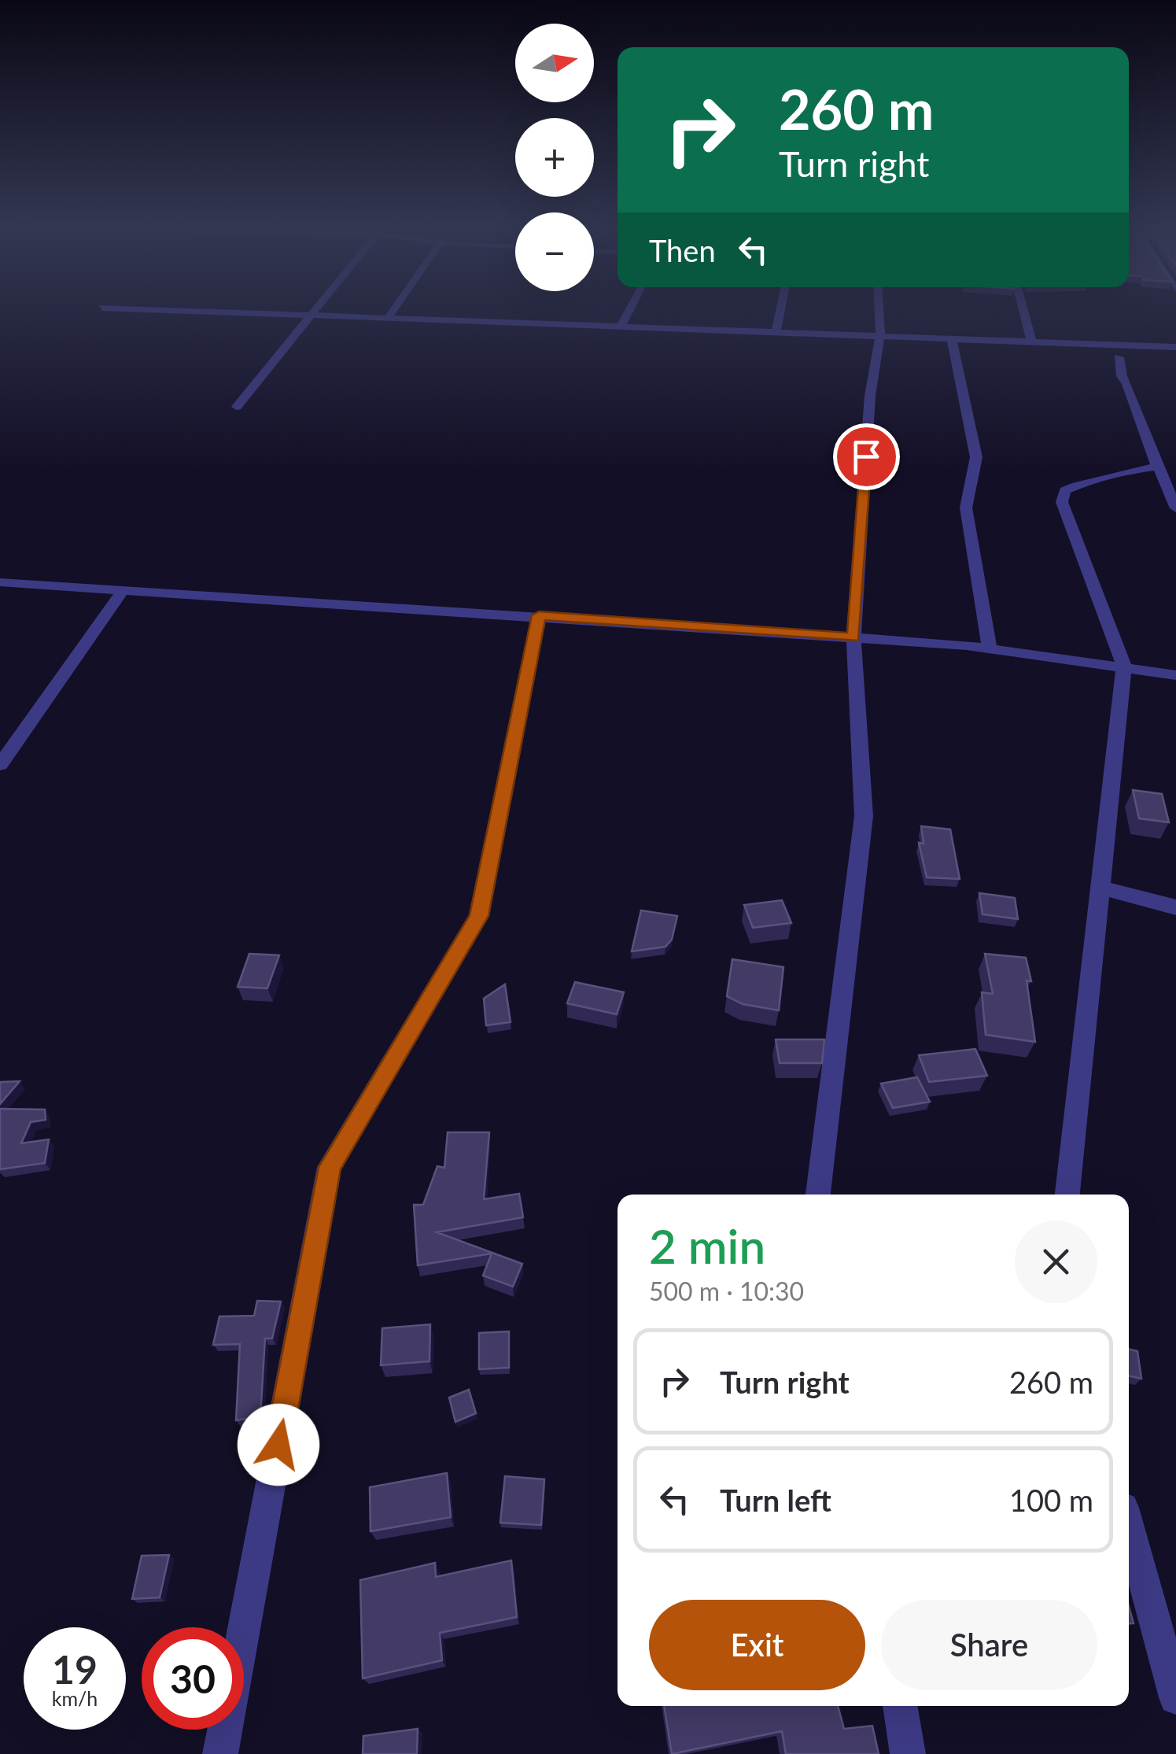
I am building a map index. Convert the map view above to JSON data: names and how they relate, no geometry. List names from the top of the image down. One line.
{"north":"right","page":{"map_buttons":["+","−"],"turn":["260 m","Turn right"],"then":"Then","heading":["2 min","500 m · 10:30"],"list":[{"name":"Turn right","value":"260 m"},{"name":"Turn left","value":"100 m"}],"buttons":["Exit","Share"],"speed":"19 km/h","limit":"30"}}
